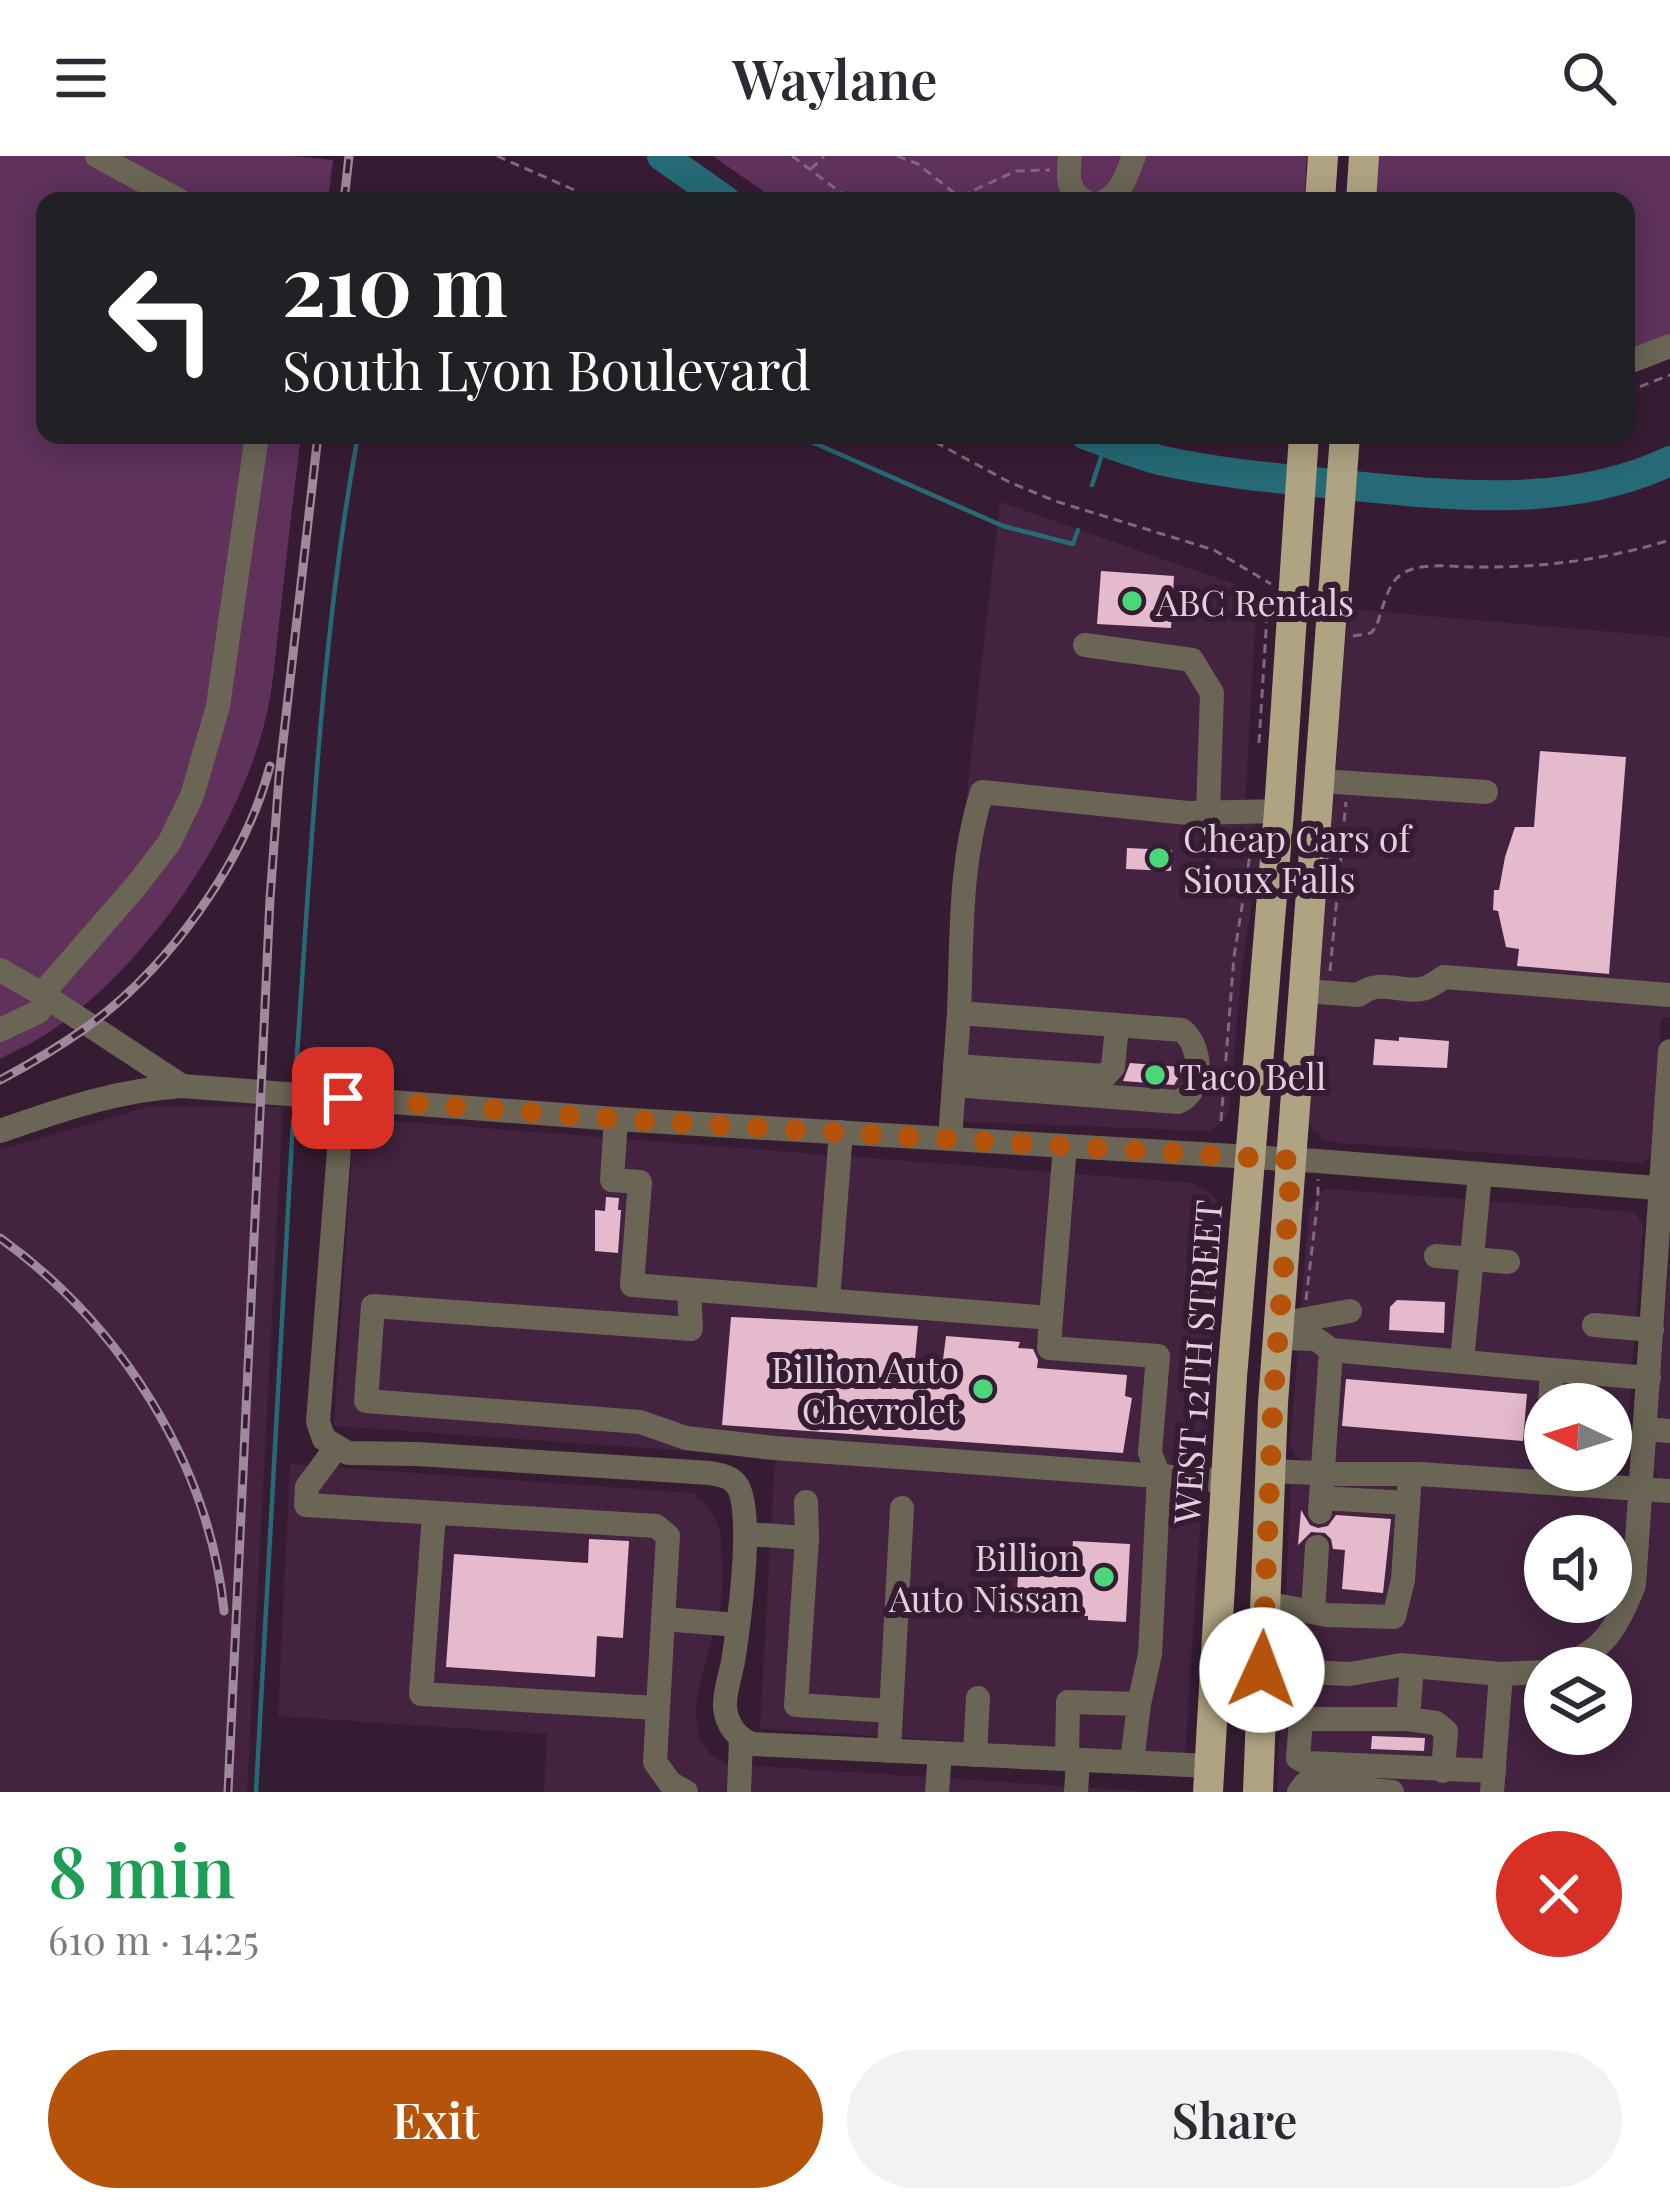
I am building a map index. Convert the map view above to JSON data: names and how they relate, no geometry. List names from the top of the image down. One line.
{"streets":{"main road":["WEST 12TH STREET"]},"places":["ABC Rentals","Cheap Cars of Sioux Falls","Taco Bell","Billion Auto Chevrolet","Billion Auto Nissan"],"north":"left","page":{"header":"Waylane","turn":["210 m","South Lyon Boulevard"],"heading":["8 min","610 m · 14:25"],"buttons":["Exit","Share"]}}
